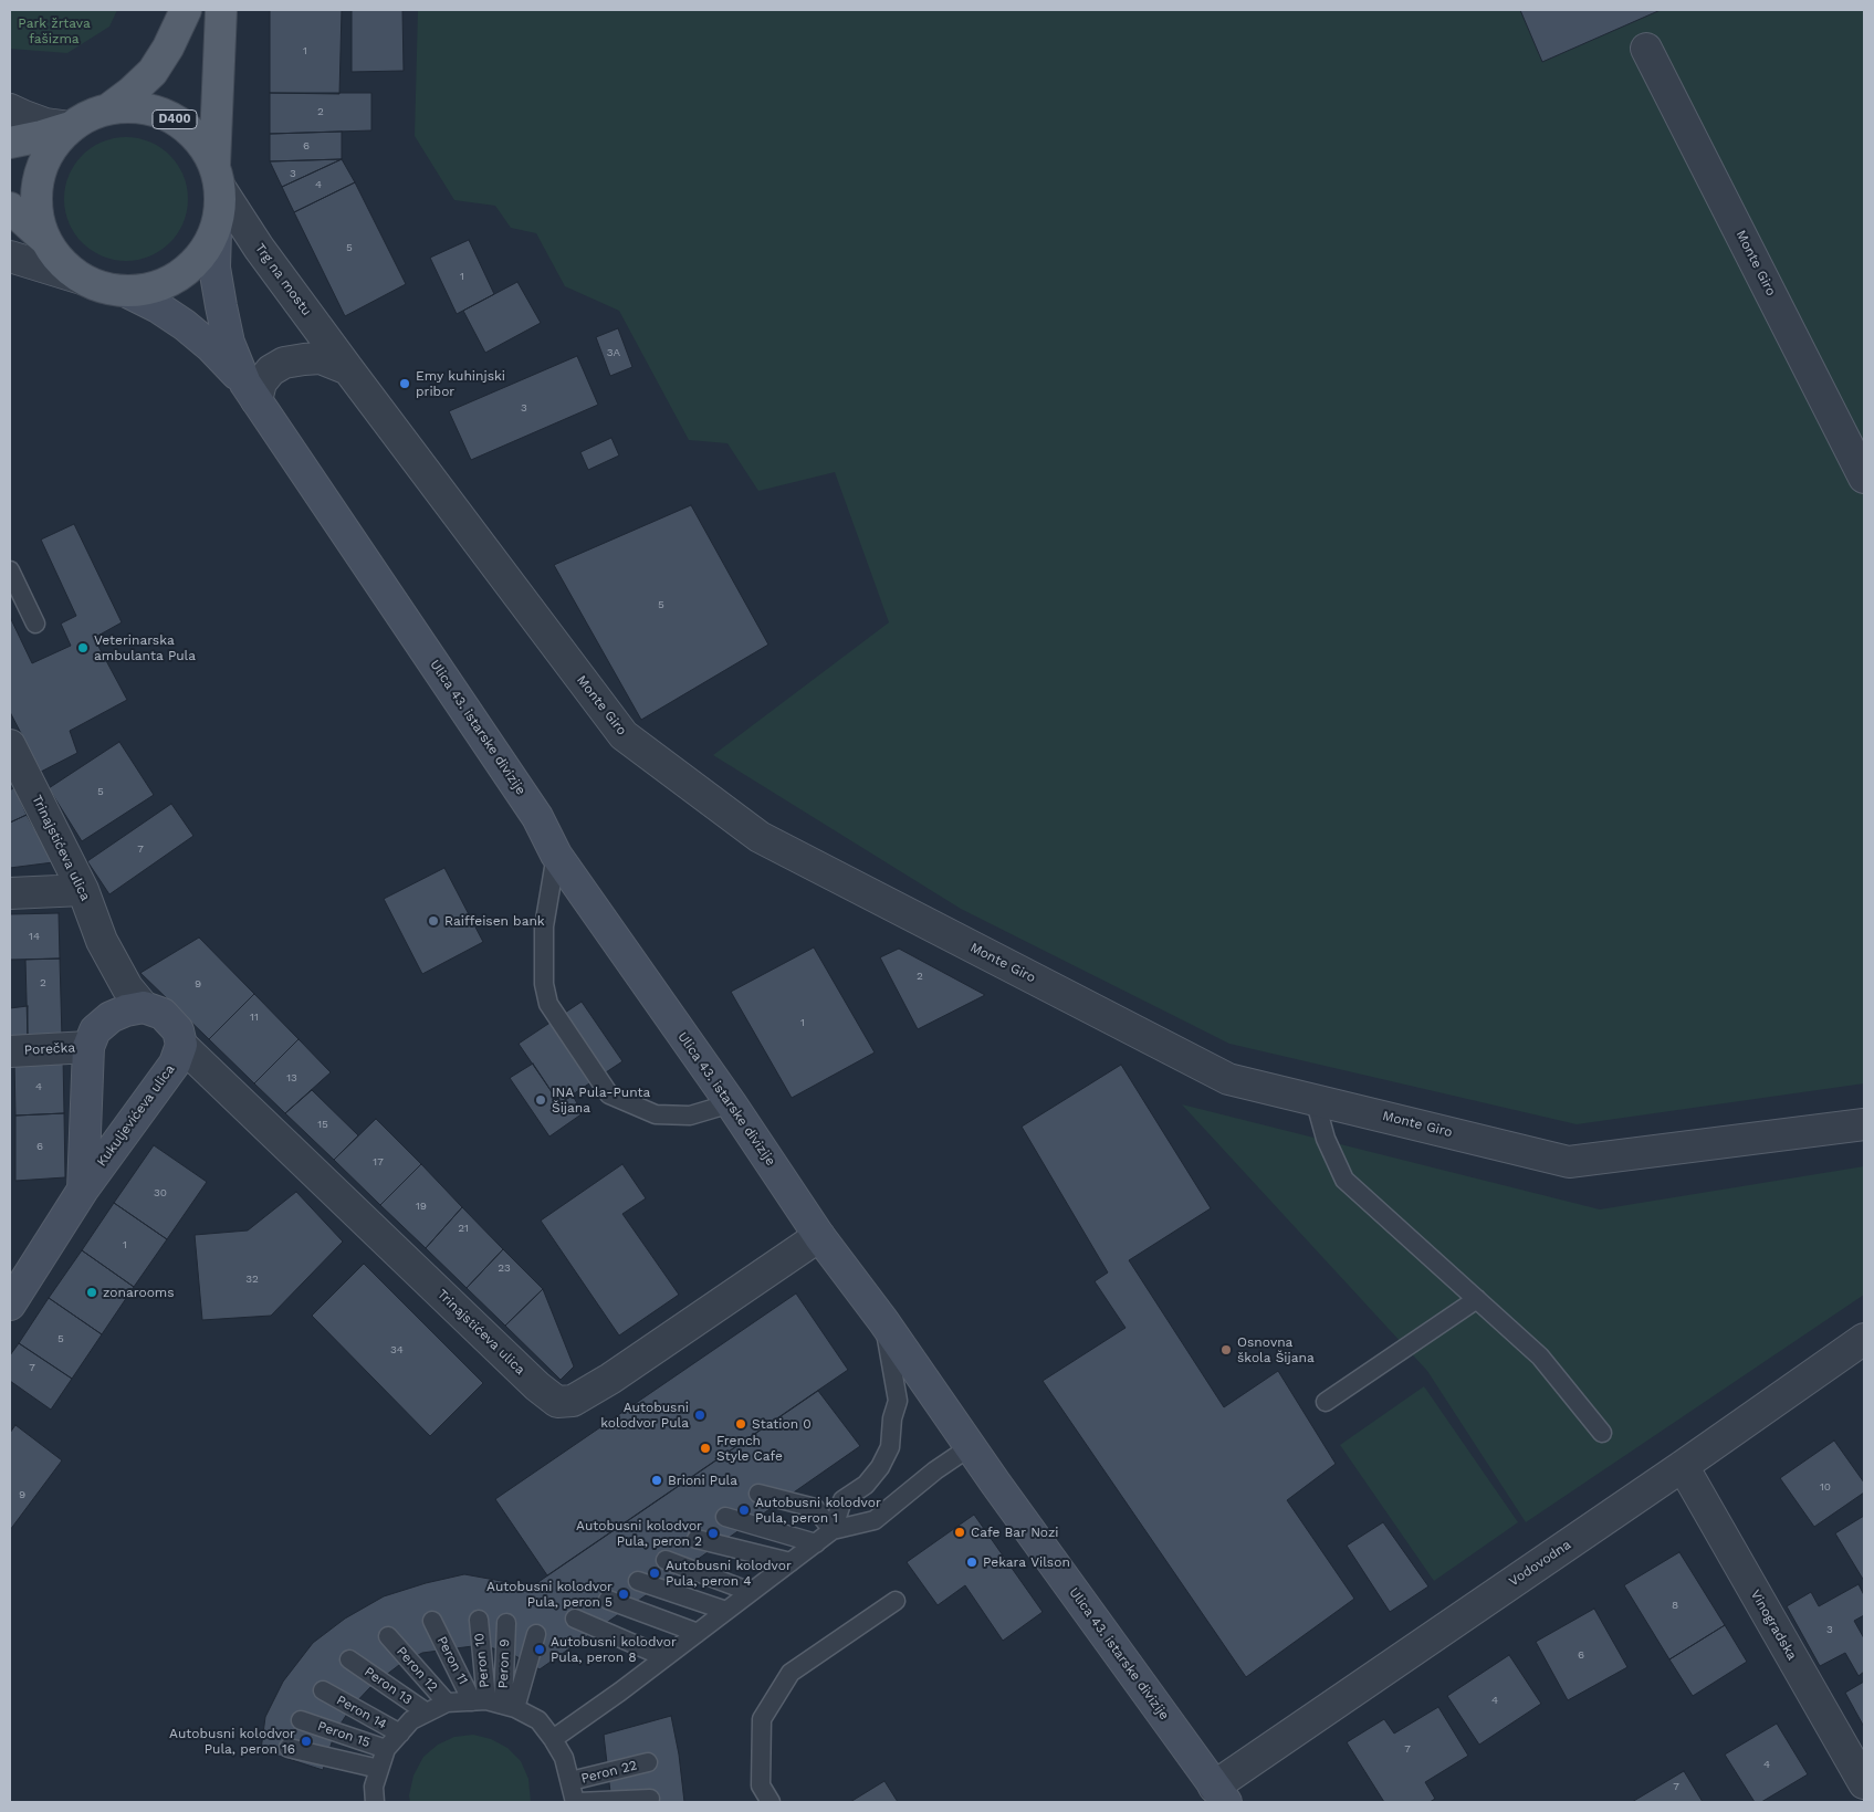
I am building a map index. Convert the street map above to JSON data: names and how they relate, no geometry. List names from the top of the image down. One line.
{"streets":{"main road":["D400","Trg na mostu","Ulica 43. istarske divizije","Kukuljevićeva ulica"],"street":["Monte Giro","Trinajstićeva ulica","Porečka","Vodovodna","Vinogradska"],"lane":["Peron 11","Peron 10","Peron 9","Peron 12","Peron 13","Peron 14","Peron 15","Peron 22"]},"crossings":[["Monte Giro","Trg na mostu"],["Trg na mostu","Ulica 43. istarske divizije"],["Ulica 43. istarske divizije","Trinajstićeva ulica"],["Ulica 43. istarske divizije","Vodovodna"],["Trinajstićeva ulica","Kukuljevićeva ulica"],["Porečka","Kukuljevićeva ulica"],["Vodovodna","Vinogradska"],["Peron 11","Peron 10"],["Peron 11","Peron 9"],["Peron 10","Peron 9"]],"parks":["Park žrtava fašizma"],"places":["Emy kuhinjski pribor","Veterinarska ambulanta Pula","Raiffeisen bank","INA Pula-Punta Šijana","zonarooms","Osnovna škola Šijana","Autobusni kolodvor Pula","Station 0","French Style Cafe","Brioni Pula","Autobusni kolodvor Pula, peron 1","Cafe Bar Nozi","Autobusni kolodvor Pula, peron 2","Pekara Vilson","Autobusni kolodvor Pula, peron 4","Autobusni kolodvor Pula, peron 5","Autobusni kolodvor Pula, peron 8","Autobusni kolodvor Pula, peron 16"],"house_numbers":["1","2","6","3","4","5","1","3A","3","5","5","7","14","2","2","9","11","1","13","4","15","6","17","30","19","21","1","23","32","5","34","7","10","9","8","3","6","4","7","4","7"]}
